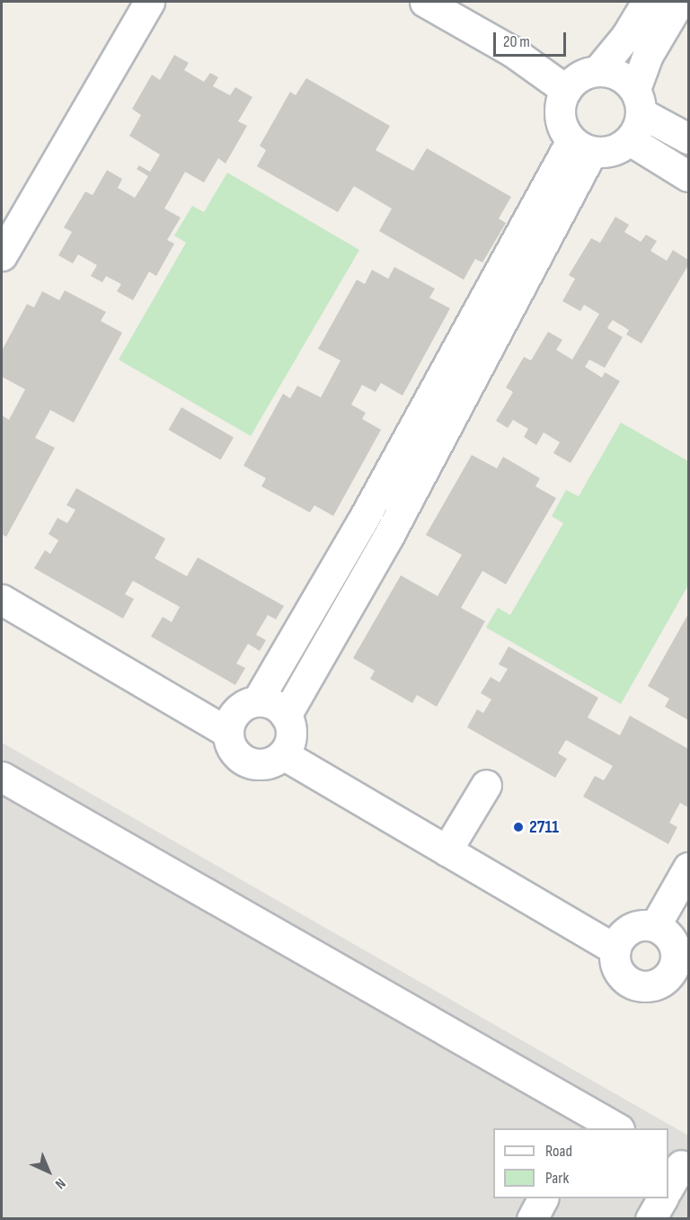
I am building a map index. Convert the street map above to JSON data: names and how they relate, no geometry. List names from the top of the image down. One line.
{"places":["2711"],"legend":["Road","Park"],"scale_bar":"20 m","north":"bottom right"}
